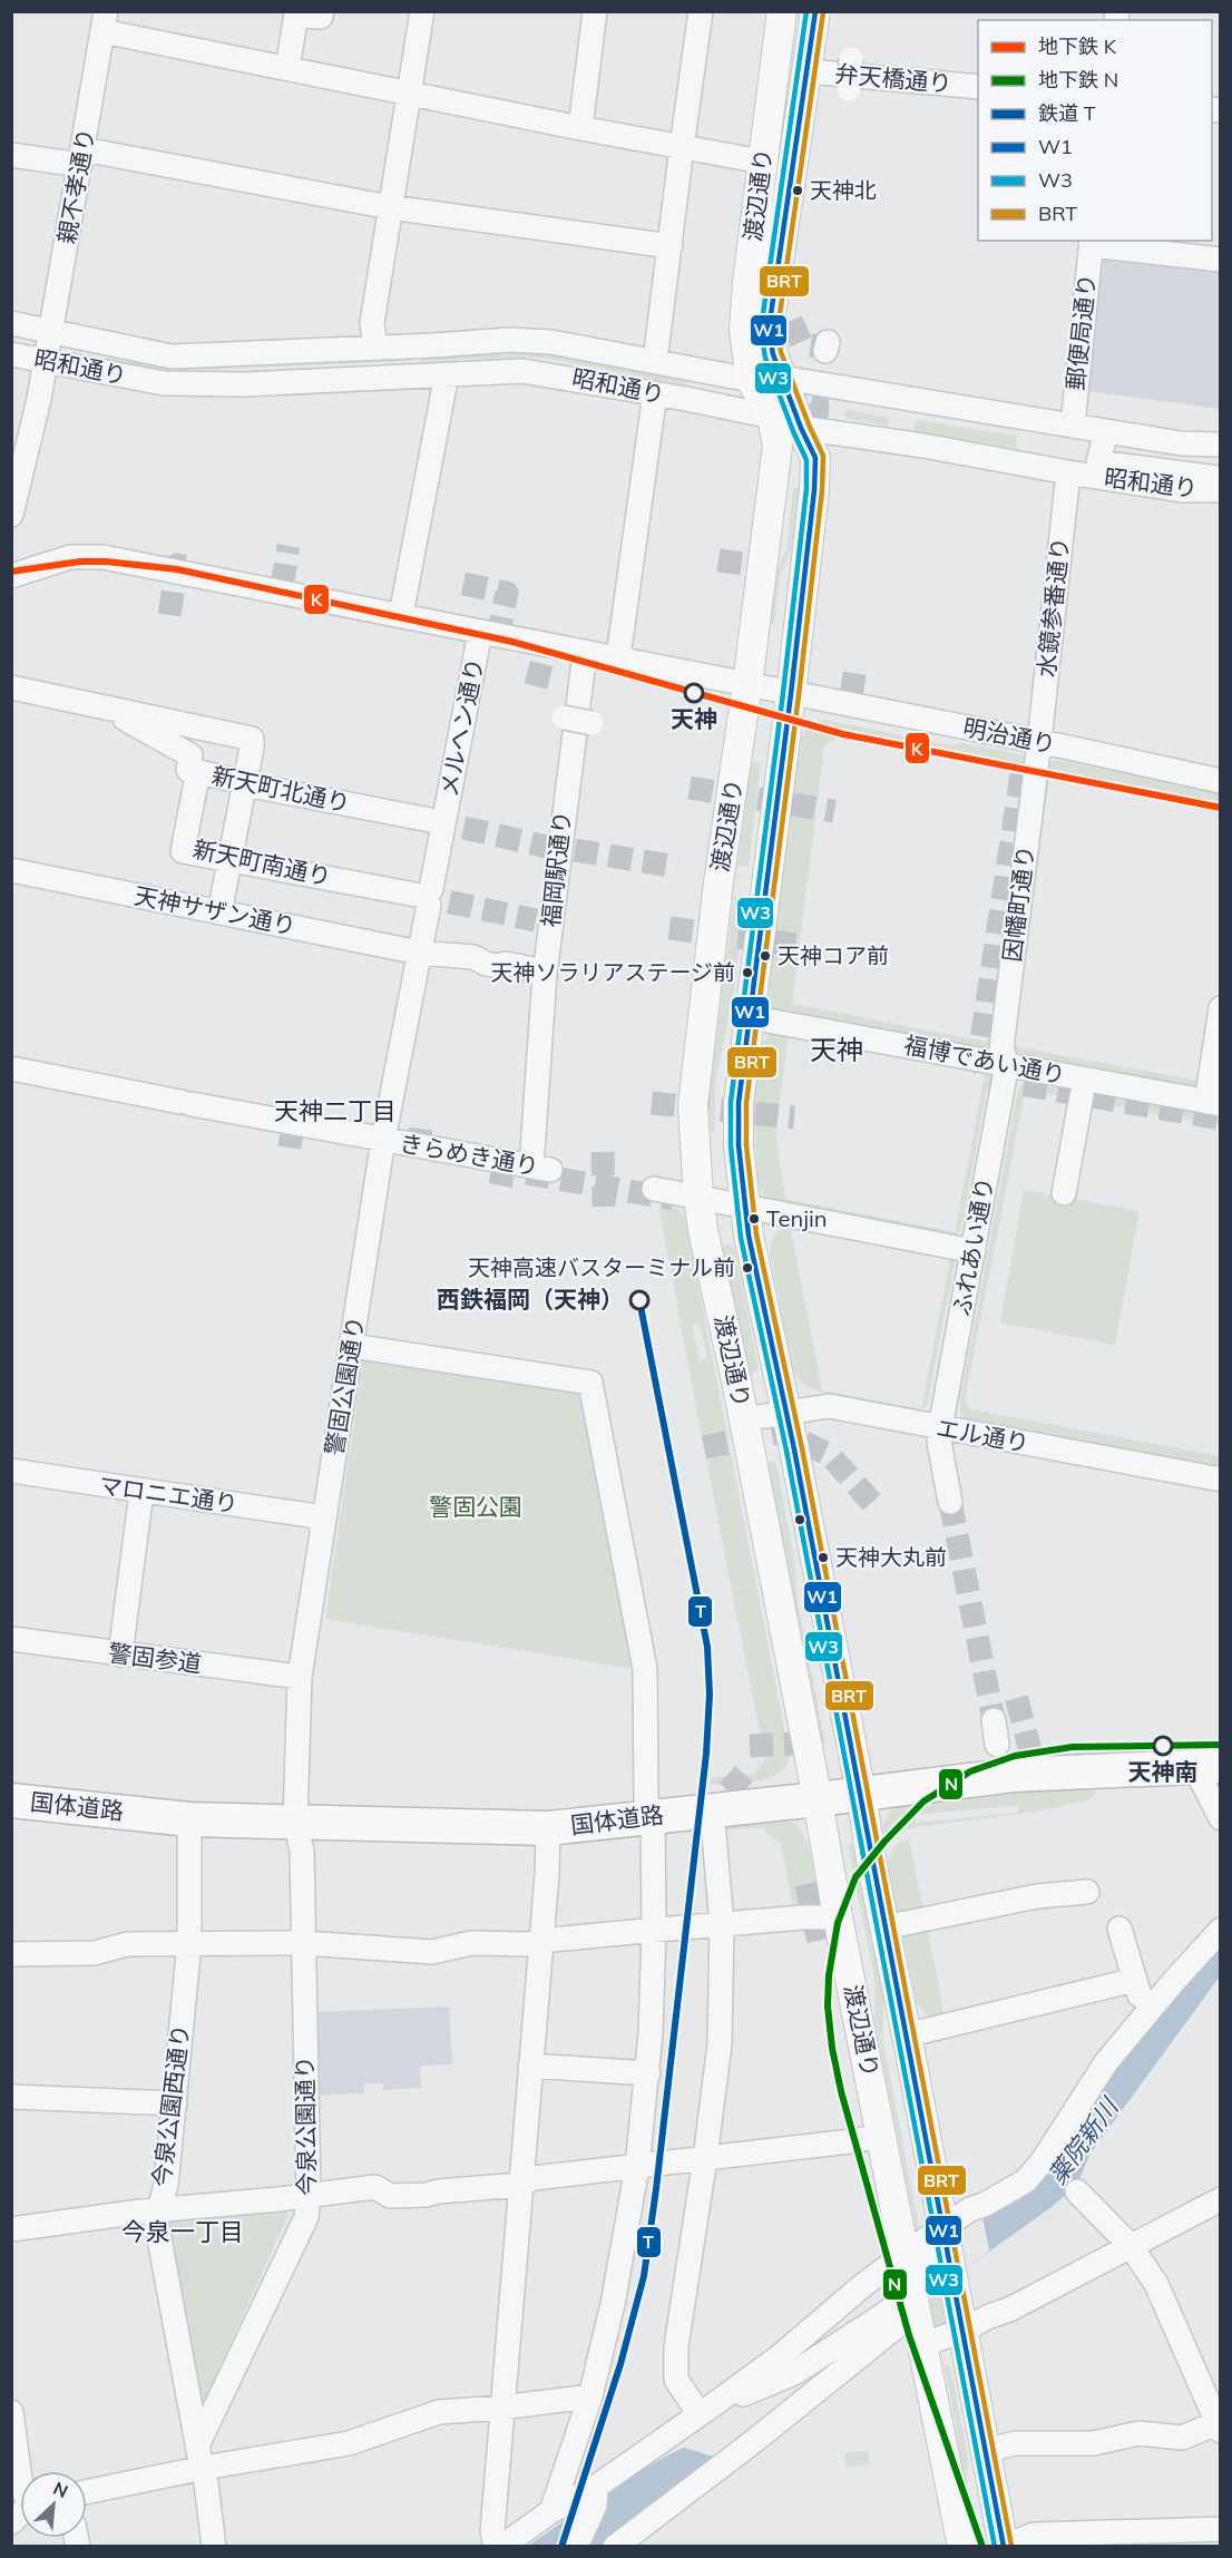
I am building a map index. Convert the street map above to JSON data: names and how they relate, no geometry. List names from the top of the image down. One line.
{"streets":{"highway":["国体道路"],"main road":["渡辺通り"],"street":["弁天橋通り","親不孝通り","郵便局通り","昭和通り","水鏡参番通り","メルヘン通り","明治通り","新天町北通り","新天町南通り","福岡駅通り","因幡町通り","天神サザン通り","福博であい通り","きらめき通り","ふれあい通り","警固公園通り","エル通り","マロニエ通り","警固参道","今泉公園西通り","今泉公園通り"]},"crossings":[["弁天橋通り","渡辺通り"],["親不孝通り","昭和通り"],["渡辺通り","昭和通り"],["渡辺通り","明治通り"],["渡辺通り","福博であい通り"],["渡辺通り","エル通り"],["渡辺通り","国体道路"],["郵便局通り","昭和通り"],["昭和通り","水鏡参番通り"],["水鏡参番通り","明治通り"],["水鏡参番通り","因幡町通り"],["メルヘン通り","明治通り"],["メルヘン通り","新天町北通り"],["メルヘン通り","新天町南通り"],["メルヘン通り","警固公園通り"],["明治通り","福岡駅通り"],["明治通り","因幡町通り"],["新天町北通り","新天町南通り"],["新天町南通り","警固公園通り"],["福岡駅通り","天神サザン通り"],["福岡駅通り","きらめき通り"],["因幡町通り","福博であい通り"],["因幡町通り","ふれあい通り"],["天神サザン通り","警固公園通り"],["福博であい通り","ふれあい通り"],["きらめき通り","警固公園通り"],["ふれあい通り","エル通り"],["警固公園通り","マロニエ通り"],["警固公園通り","警固参道"],["警固公園通り","国体道路"],["警固公園通り","今泉公園通り"],["国体道路","今泉公園西通り"],["国体道路","今泉公園通り"],["今泉公園西通り","今泉公園通り"]],"districts":["天神","天神二丁目","今泉一丁目"],"water":["薬院新川"],"parks":["警固公園"],"places":["天神北","天神","天神コア前","天神ソラリアステージ前","Tenjin","天神高速バスターミナル前","西鉄福岡（天神）","天神大丸前","天神南"],"lines":["transit line W1","transit line W3","transit line BRT","metro line K","rail line T","metro line N"],"legend":["地下鉄 K","地下鉄 N","鉄道 T","W1","W3","BRT"],"north":"top right"}
